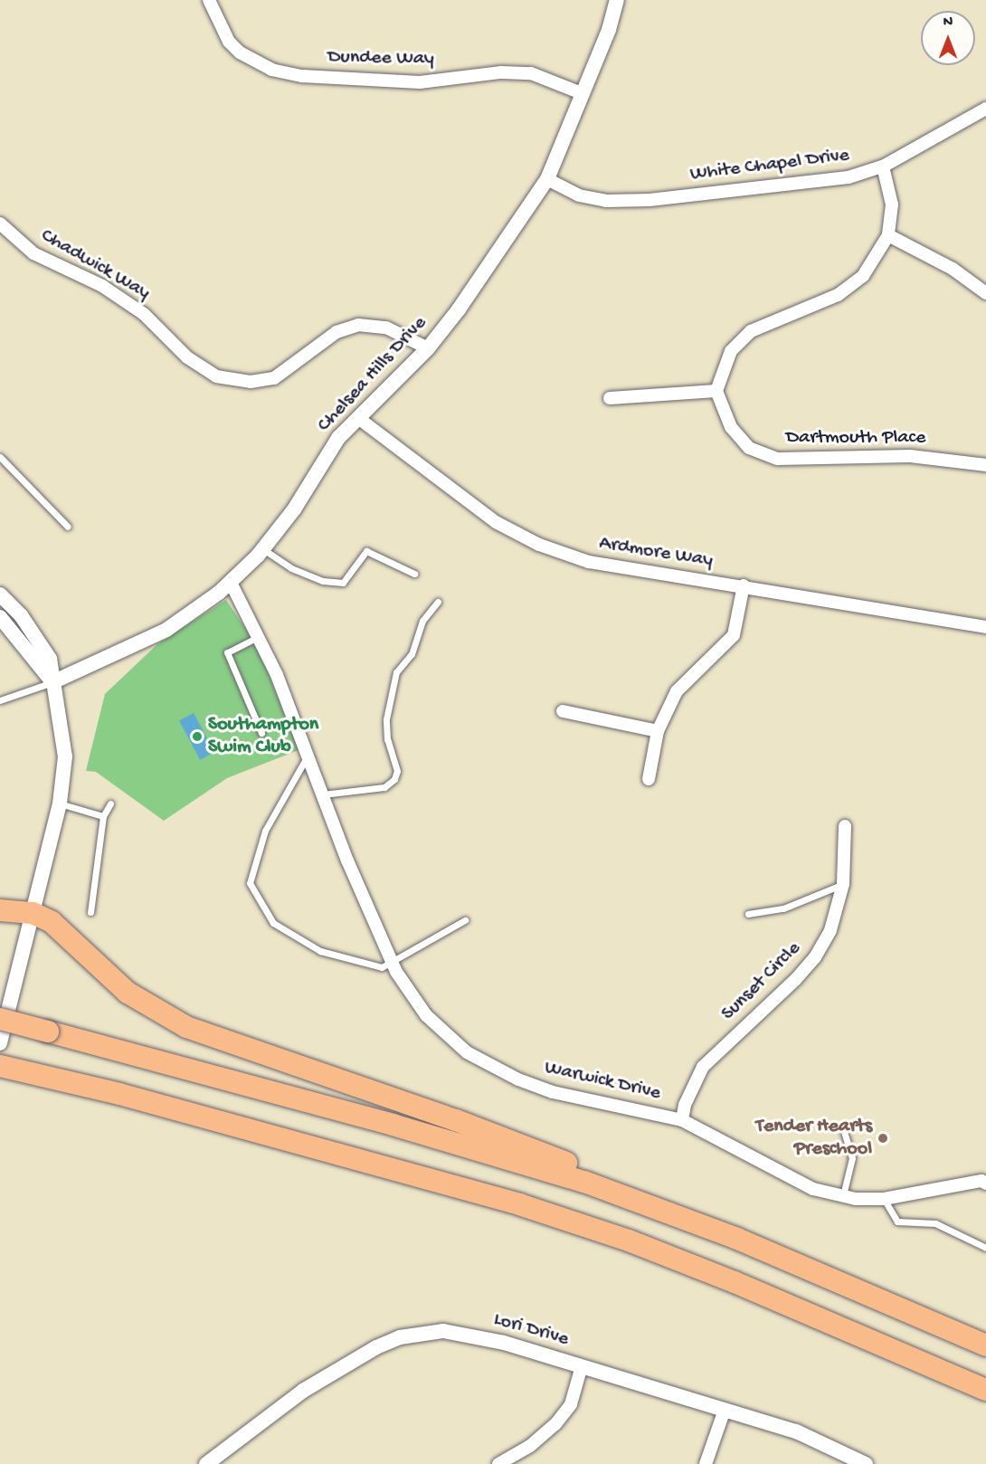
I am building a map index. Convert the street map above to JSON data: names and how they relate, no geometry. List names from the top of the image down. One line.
{"streets":{"street":["Dundee Way","White Chapel Drive","Chadwick Way","Chelsea Hills Drive","Dartmouth Place","Ardmore Way","Sunset Circle","Warwick Drive","Lori Drive"]},"crossings":[["Dundee Way","Chelsea Hills Drive"],["White Chapel Drive","Chelsea Hills Drive"],["Chadwick Way","Chelsea Hills Drive"],["Chelsea Hills Drive","Ardmore Way"],["Chelsea Hills Drive","Warwick Drive"],["Sunset Circle","Warwick Drive"]],"places":["Southampton Swim Club","Tender Hearts Preschool"],"north":"top"}
